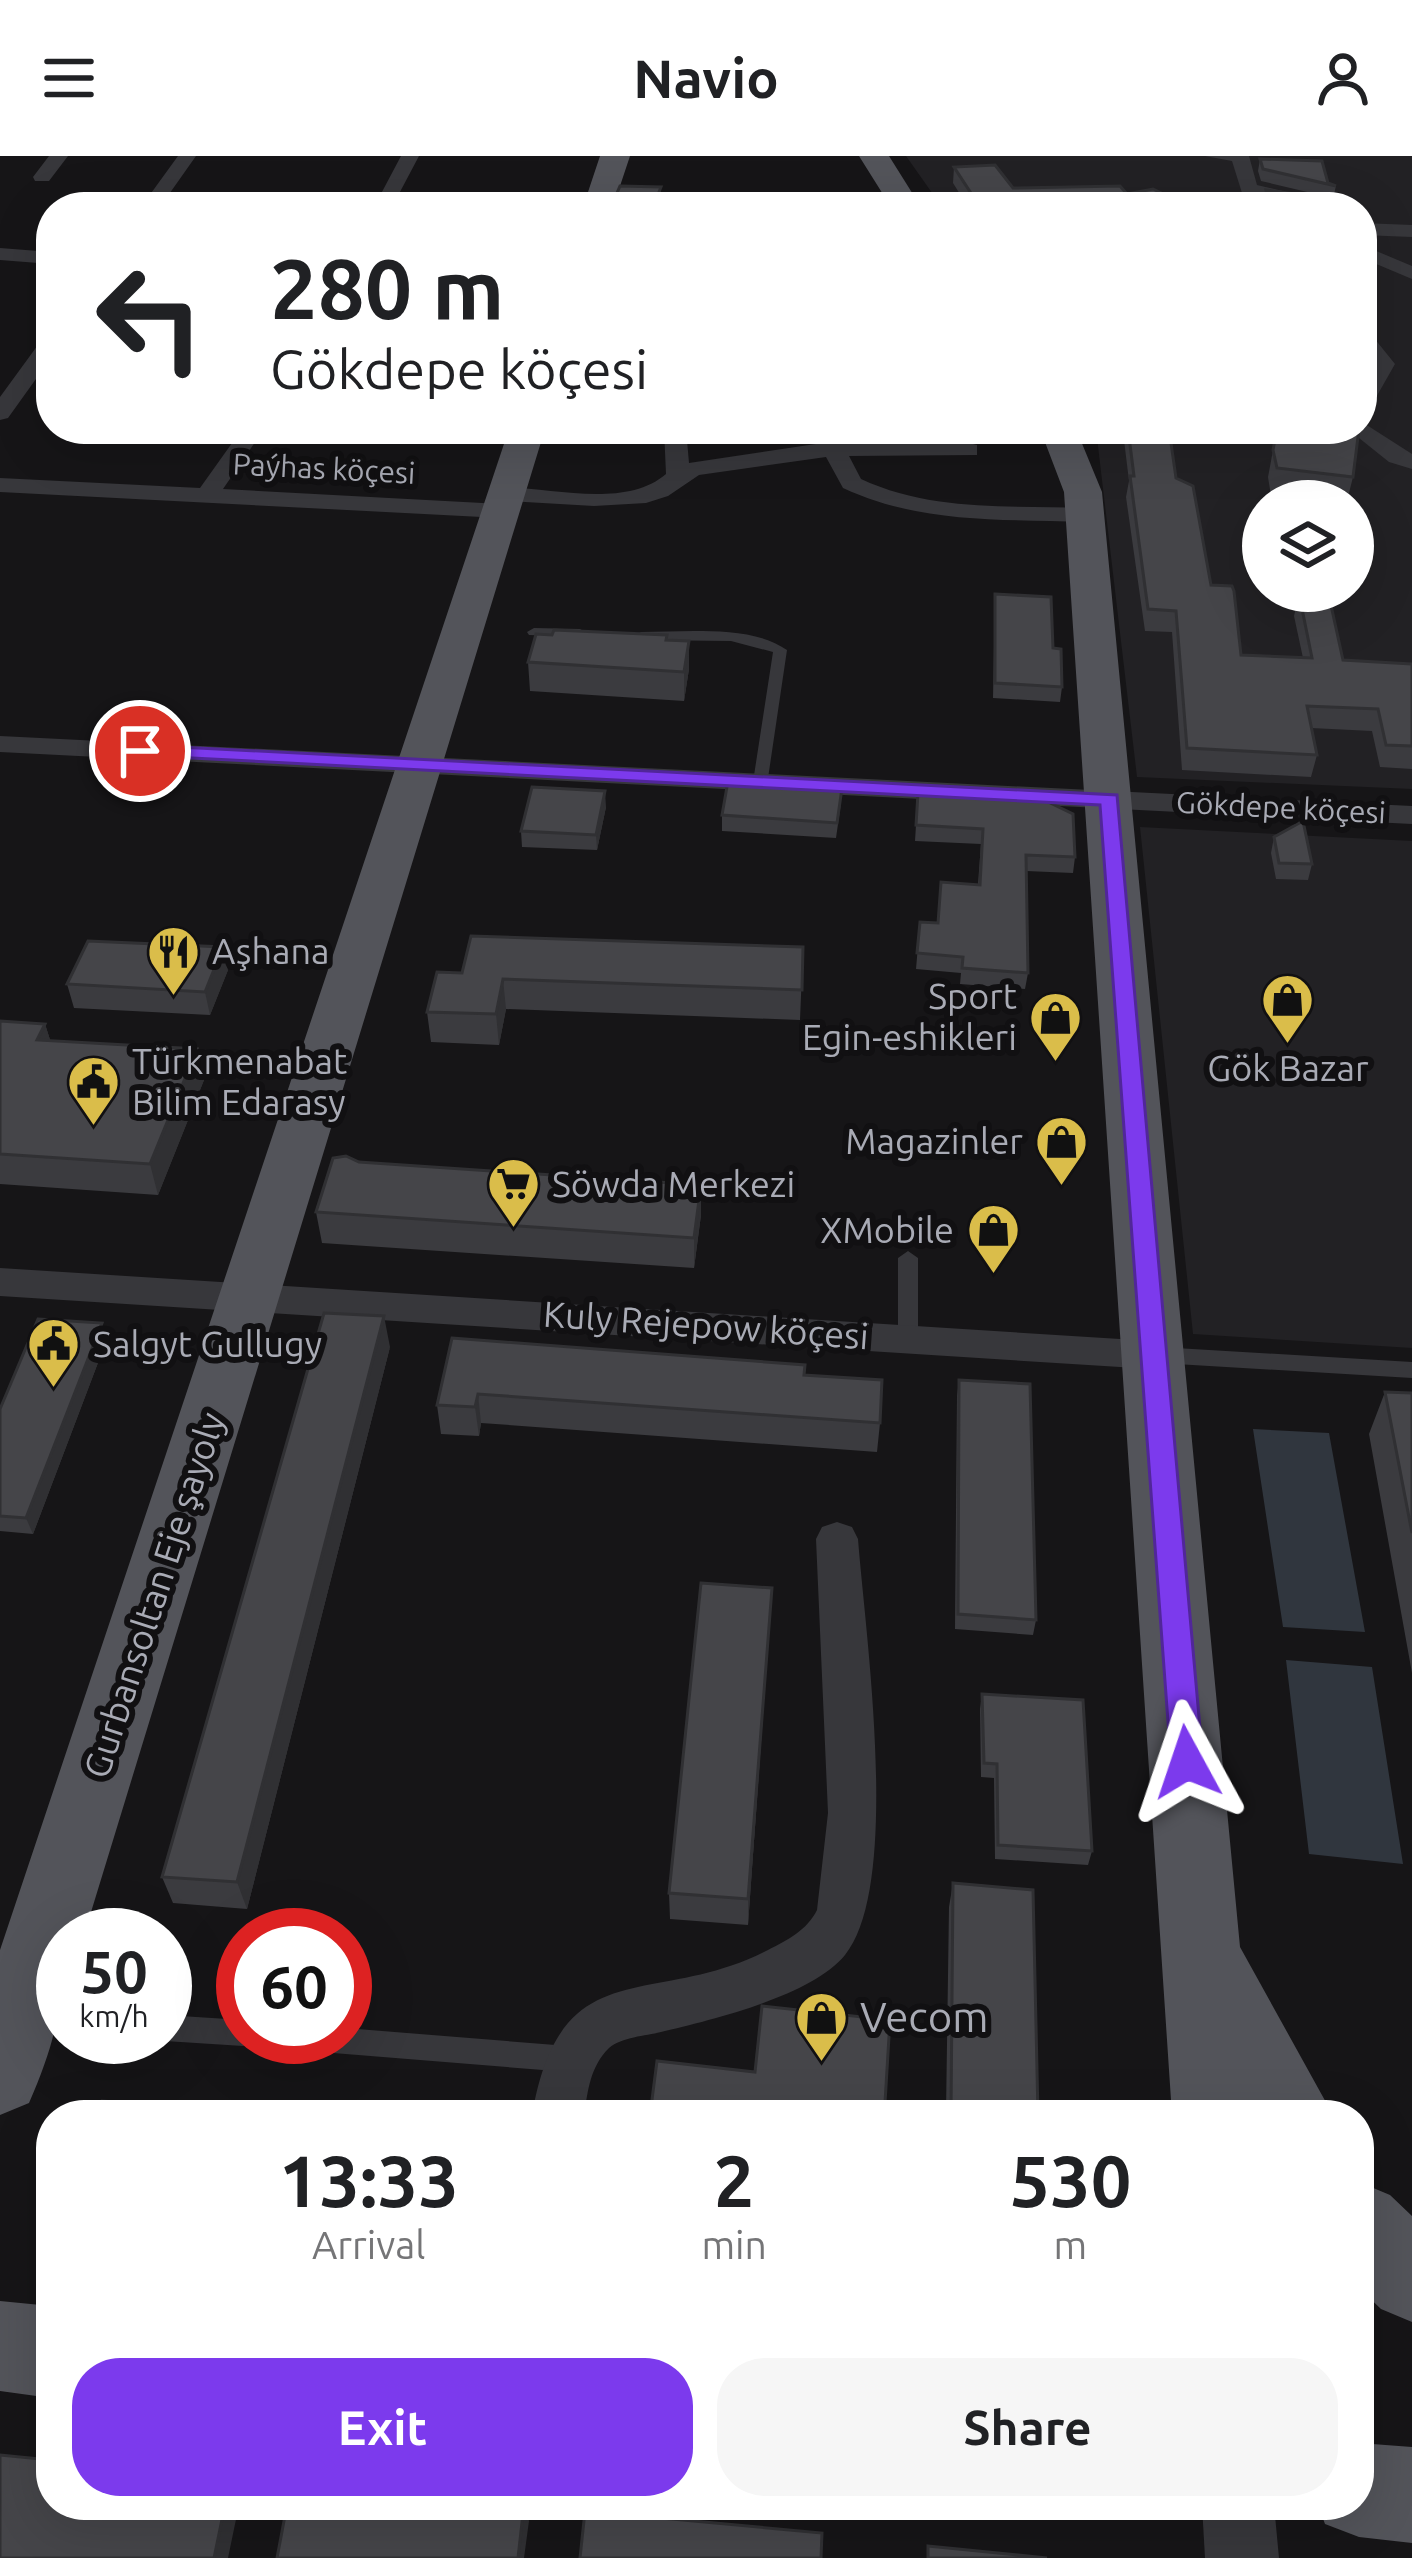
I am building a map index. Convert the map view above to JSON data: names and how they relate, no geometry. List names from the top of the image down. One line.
{"streets":{"main road":["Gurbansoltan Eje şayoly"],"street":["Paýhas köçesi","Gökdepe köçesi","Kuly Rejepow köçesi"]},"crossings":[["Paýhas köçesi","Gurbansoltan Eje şayoly"],["Gökdepe köçesi","Gurbansoltan Eje şayoly"],["Kuly Rejepow köçesi","Gurbansoltan Eje şayoly"]],"places":{"restaurant":["Aşhana"],"shop":["Gök Bazar","Sport Egin-eshikleri","Magazinler","XMobile","Vecom"],"public building":["Türkmenabat Bilim Edarasy","Salgyt Gullugy"],"supermarket":["Söwda Merkezi"]},"page":{"header":"Navio","turn":["280 m","Gökdepe köçesi"],"speed":"50 km/h","limit":"60","eta":["13:33","Arrival","2","min","530","m"],"buttons":["Exit","Share"]}}
